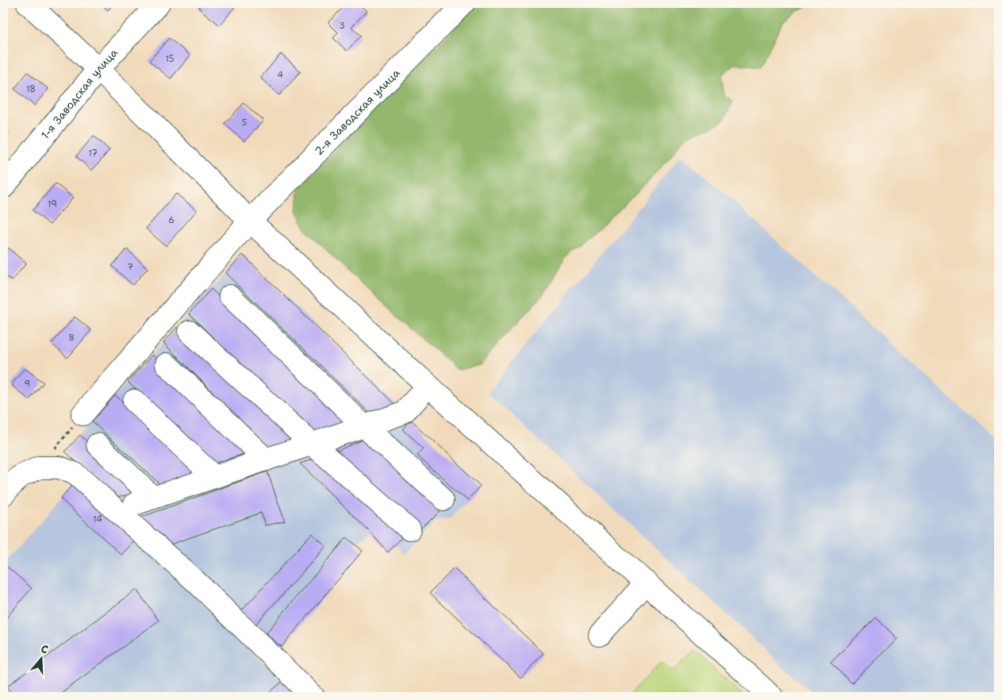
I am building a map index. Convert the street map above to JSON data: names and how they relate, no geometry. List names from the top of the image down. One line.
{"streets":{"street":["1-я Заводская улица","2-я Заводская улица"]},"house_numbers":["3","15","4","18","5","17","19","6","7","8","9","14"],"north":"top"}
